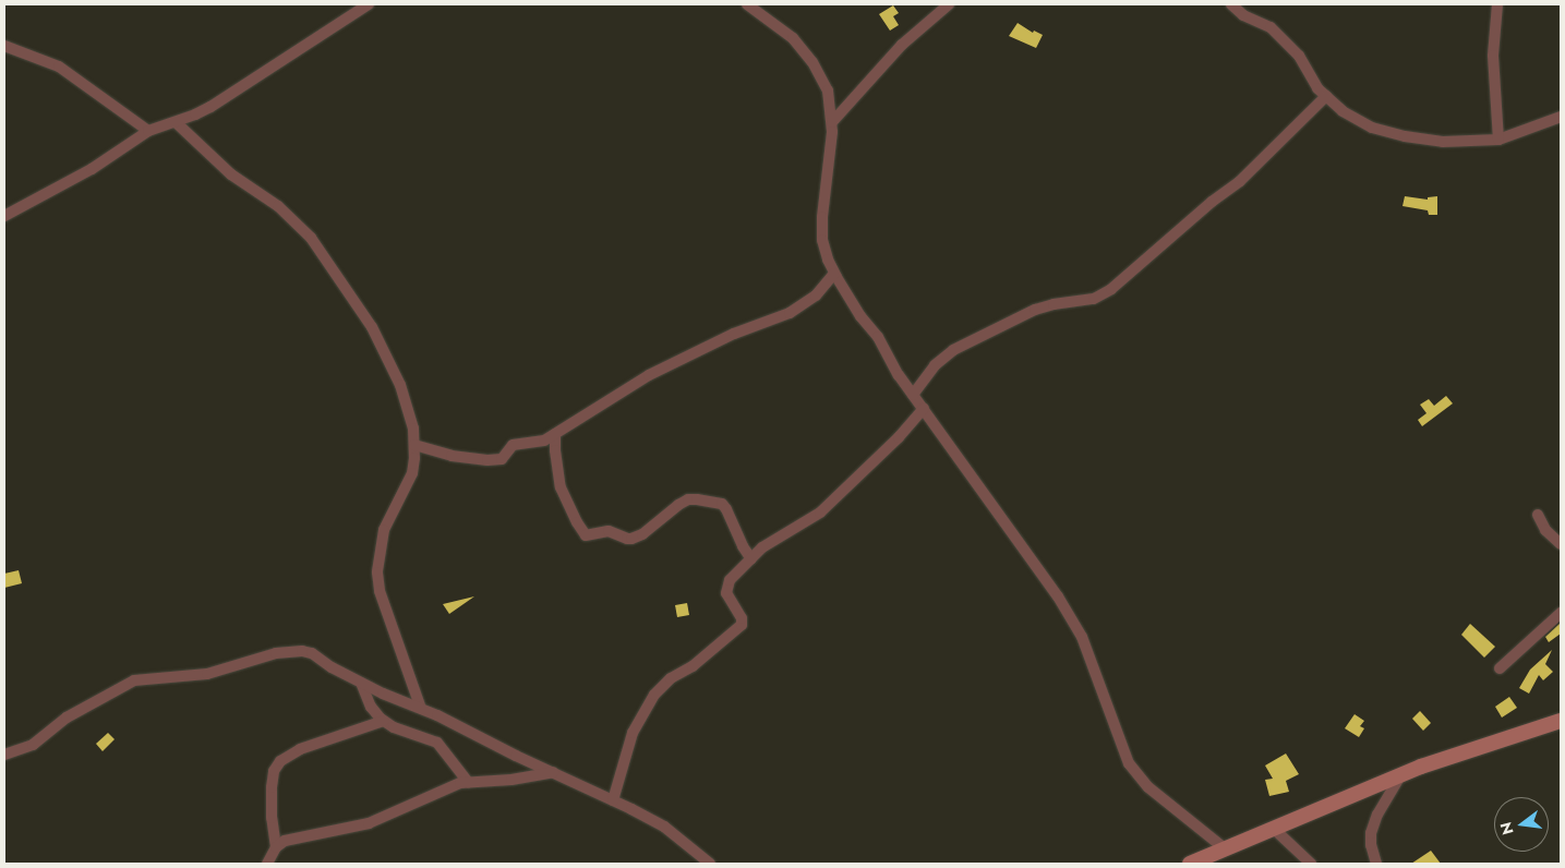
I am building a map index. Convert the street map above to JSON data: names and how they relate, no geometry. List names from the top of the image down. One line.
{"north":"left"}
